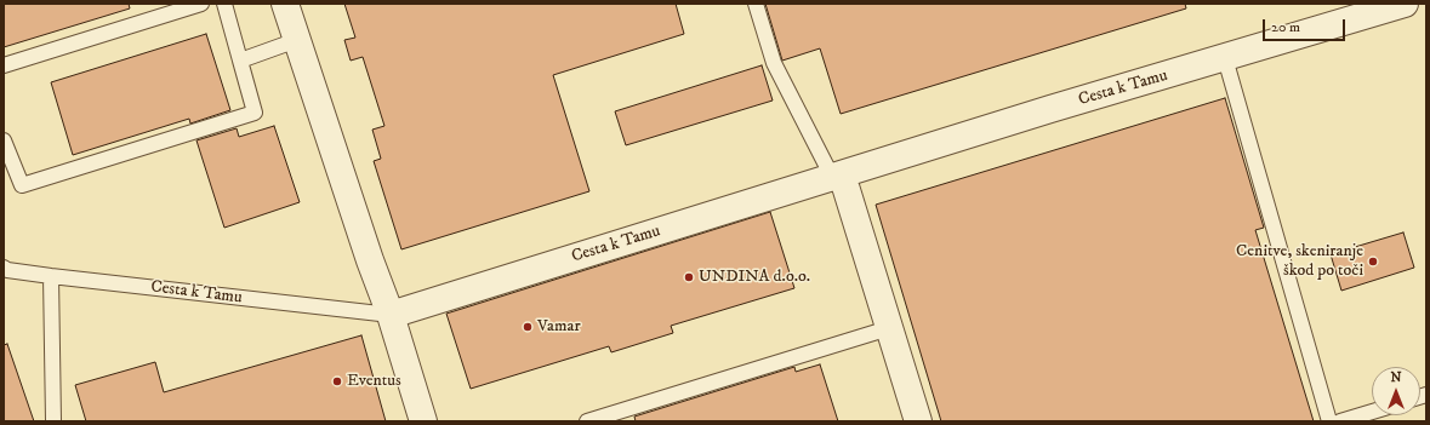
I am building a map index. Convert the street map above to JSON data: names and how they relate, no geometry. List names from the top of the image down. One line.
{"streets":{"street":["Cesta k Tamu"]},"places":["Cenitve, skeniranje škod po toči","UNDINA d.o.o.","Vamar","Eventus"],"scale_bar":"20 m","north":"top"}
